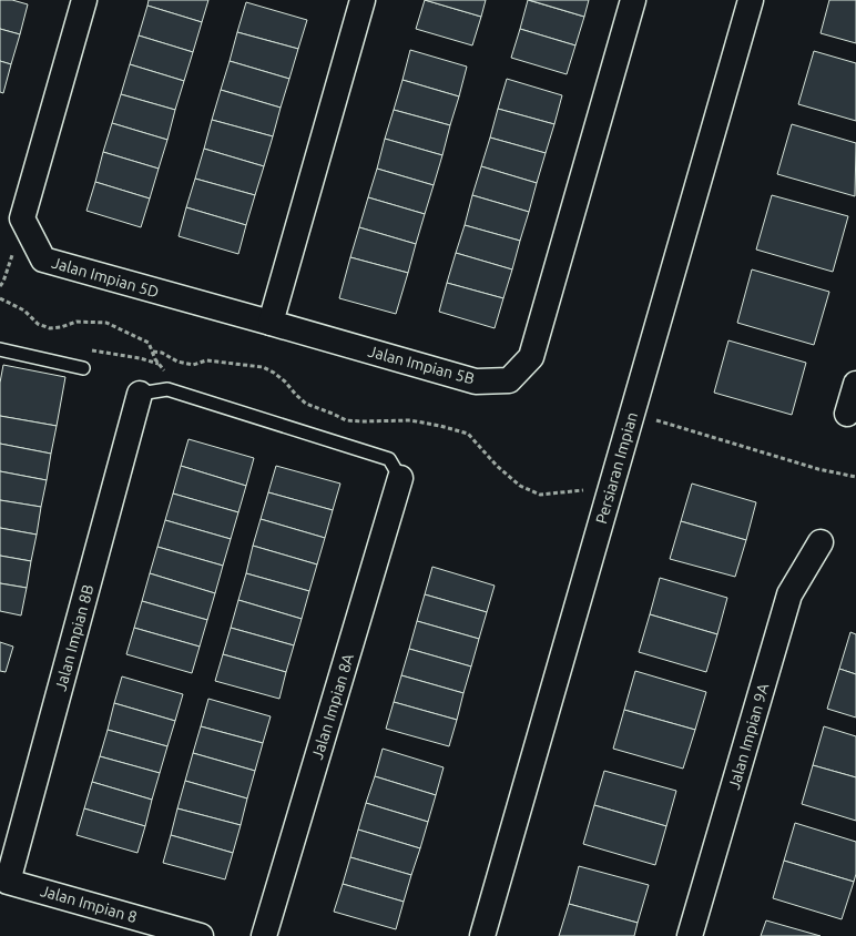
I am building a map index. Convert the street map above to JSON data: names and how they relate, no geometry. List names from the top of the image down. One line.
{"streets":{"street":["Jalan Impian 5D","Jalan Impian 5B","Persiaran Impian","Jalan Impian 8B","Jalan Impian 8A","Jalan Impian 9A","Jalan Impian 8"]},"crossings":[["Jalan Impian 5D","Jalan Impian 5B"],["Jalan Impian 8B","Jalan Impian 8"]]}
